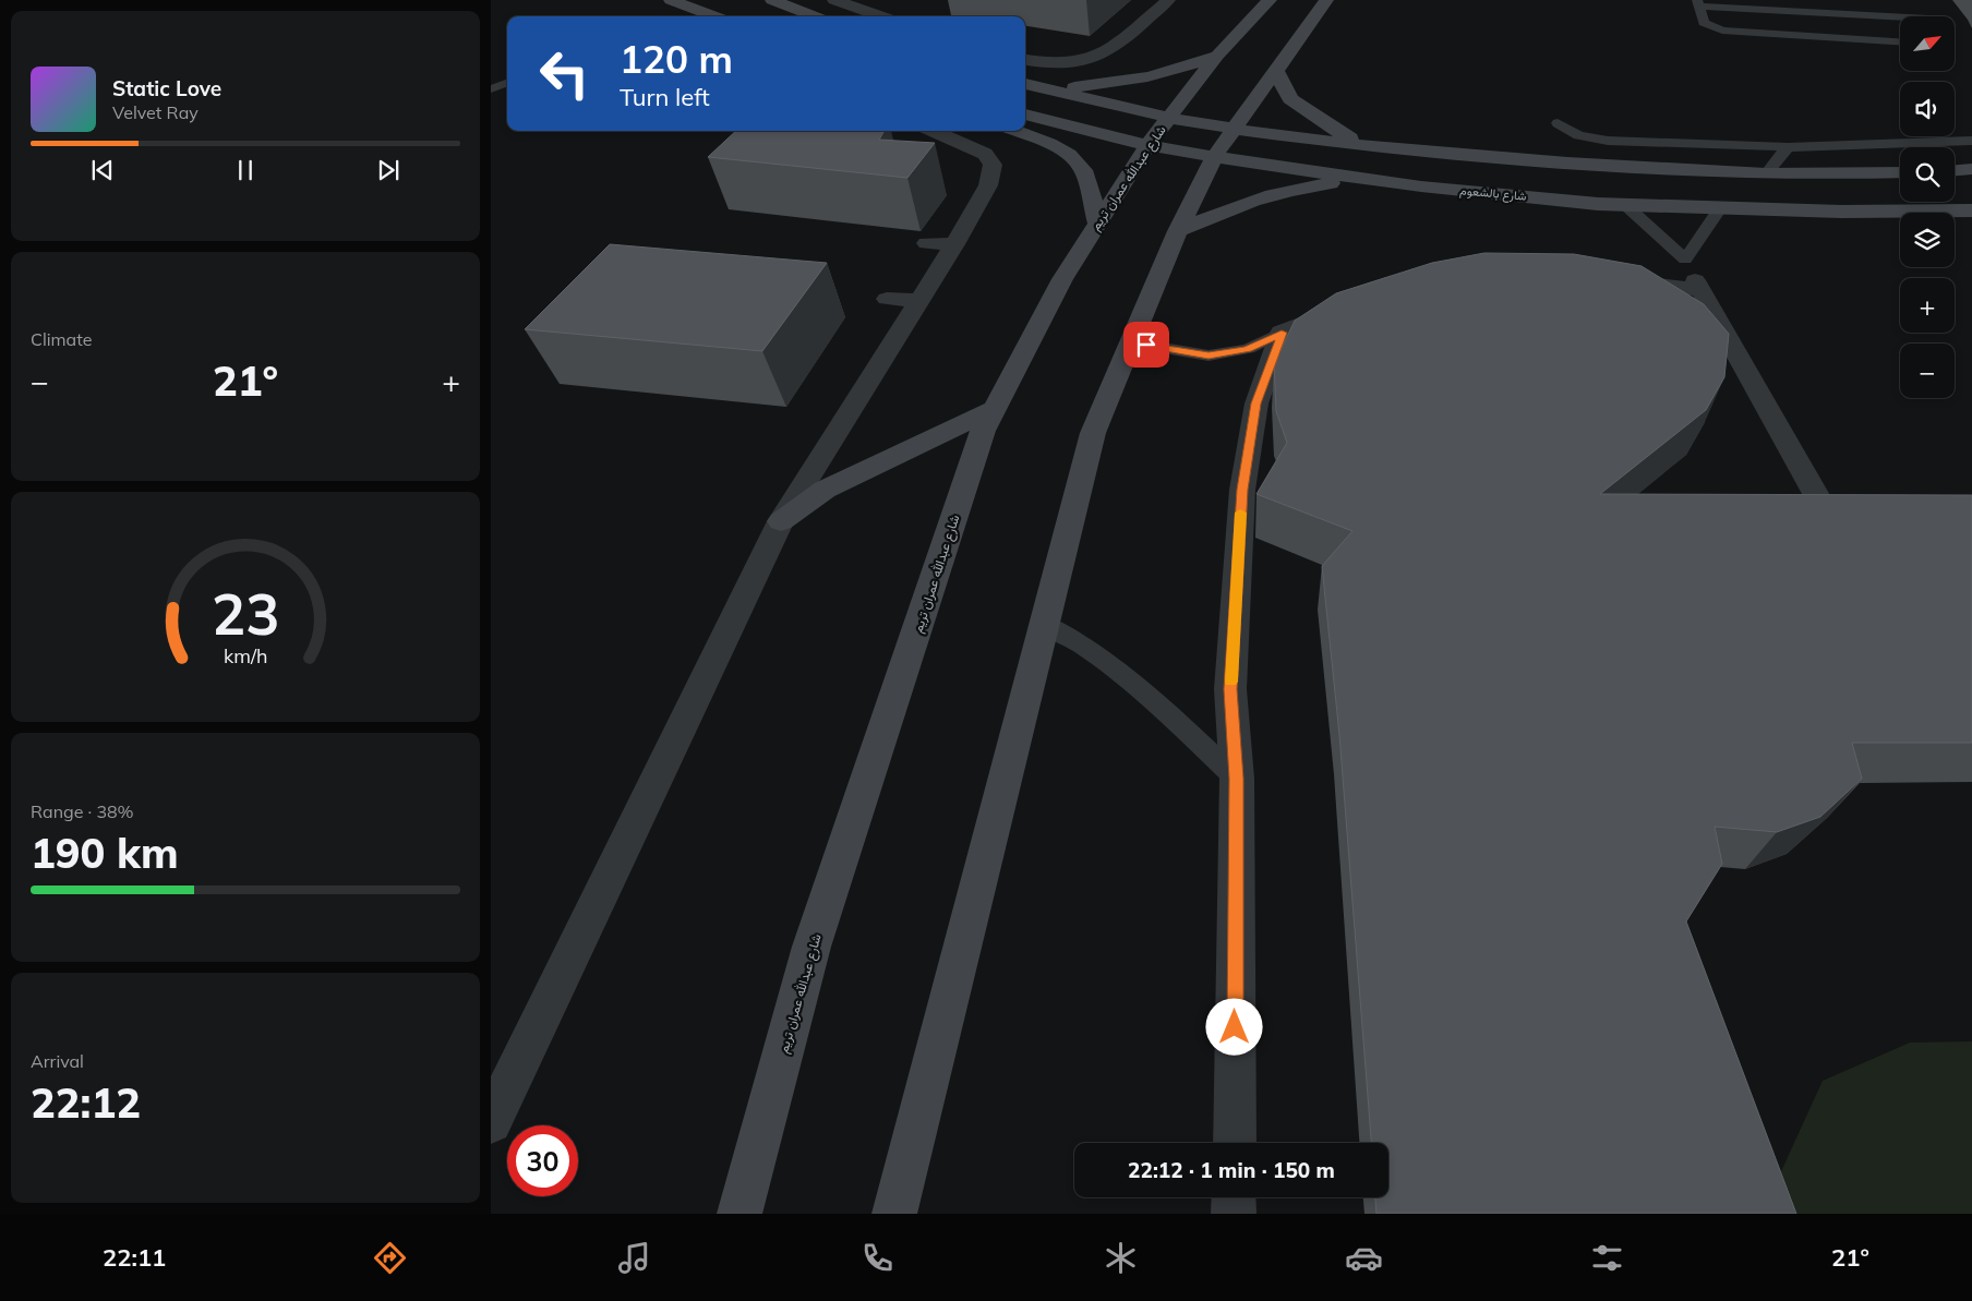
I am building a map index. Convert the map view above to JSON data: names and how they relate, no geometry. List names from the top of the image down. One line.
{"streets":{"street":["شارع عبدالله عمران تريم","شارع بالشعوم"]},"crossings":[["شارع عبدالله عمران تريم","شارع بالشعوم"]],"north":"top right","page":{"map_buttons":["+","−"],"turn":["120 m","Turn left"],"song":["Static Love","Velvet Ray"],"tile":["Climate",["Range · 38%","190 km"],["Arrival","22:12"]],"heat":["−","21°","+"],"limit":"30","trip":"22:12 · 1 min · 150 m","tabs":["22:11","21°"],"gauge":["23","km/h"]}}
